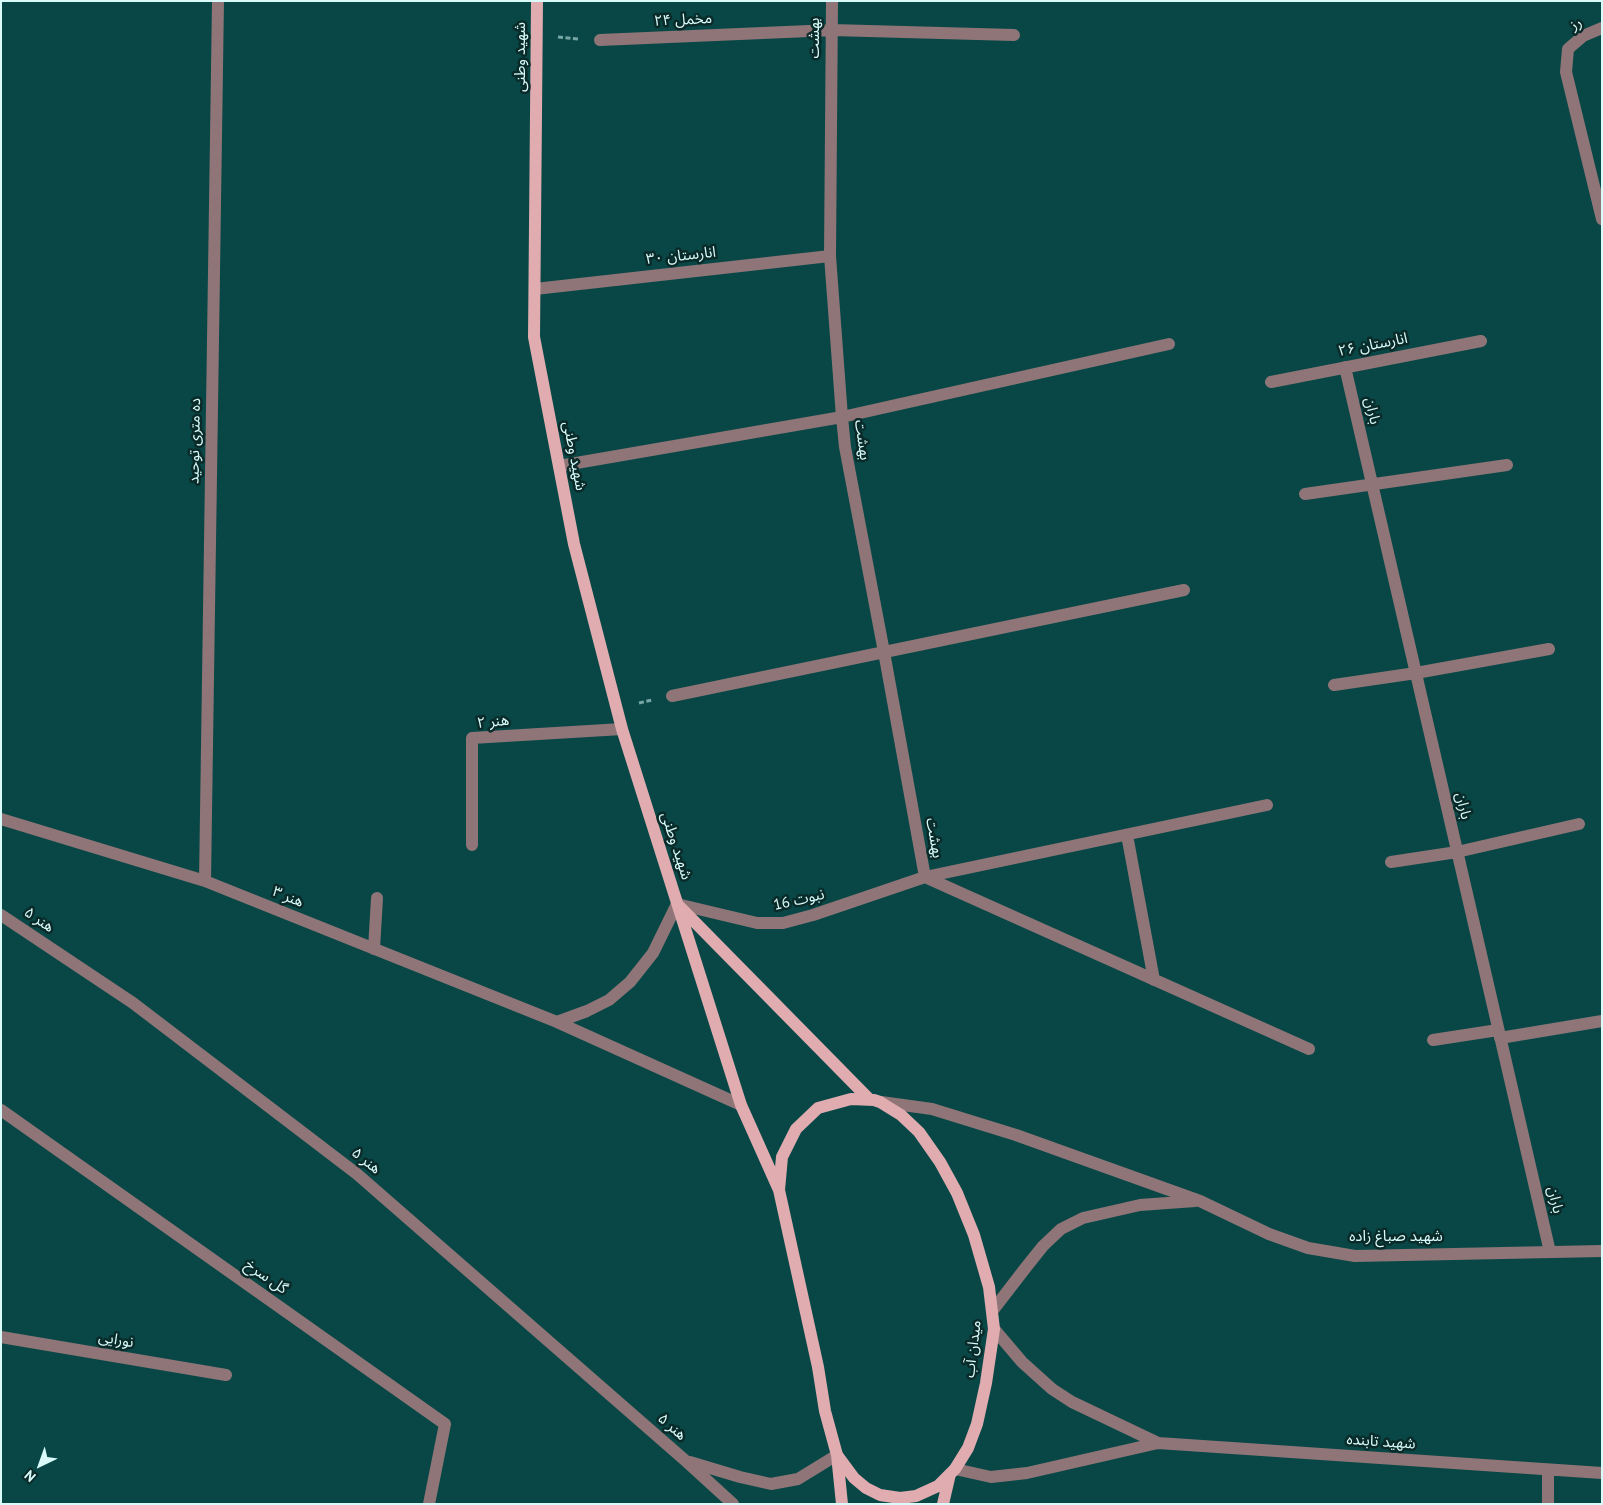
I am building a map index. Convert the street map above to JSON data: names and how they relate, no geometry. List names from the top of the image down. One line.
{"streets":{"main road":["شهید وطنی","میدان آب"],"street":["مخمل ۲۴","رز","بهشت","انارستان ۳۰","انارستان ۲۶","باران","ده متری توحید","هنر ۲","هنر ۳","نبوت 16","هنر ۵","شهید صباغ زاده","گل سرخ","نورایی","شهید تابنده"]},"crossings":[["مخمل ۲۴","بهشت"],["بهشت","انارستان ۳۰"],["بهشت","نبوت 16"],["شهید وطنی","انارستان ۳۰"],["شهید وطنی","هنر ۲"],["شهید وطنی","هنر ۳"],["شهید وطنی","نبوت 16"],["شهید وطنی","میدان آب"],["انارستان ۲۶","باران"],["باران","شهید صباغ زاده"],["ده متری توحید","هنر ۳"],["شهید صباغ زاده","میدان آب"]],"north":"bottom left"}
